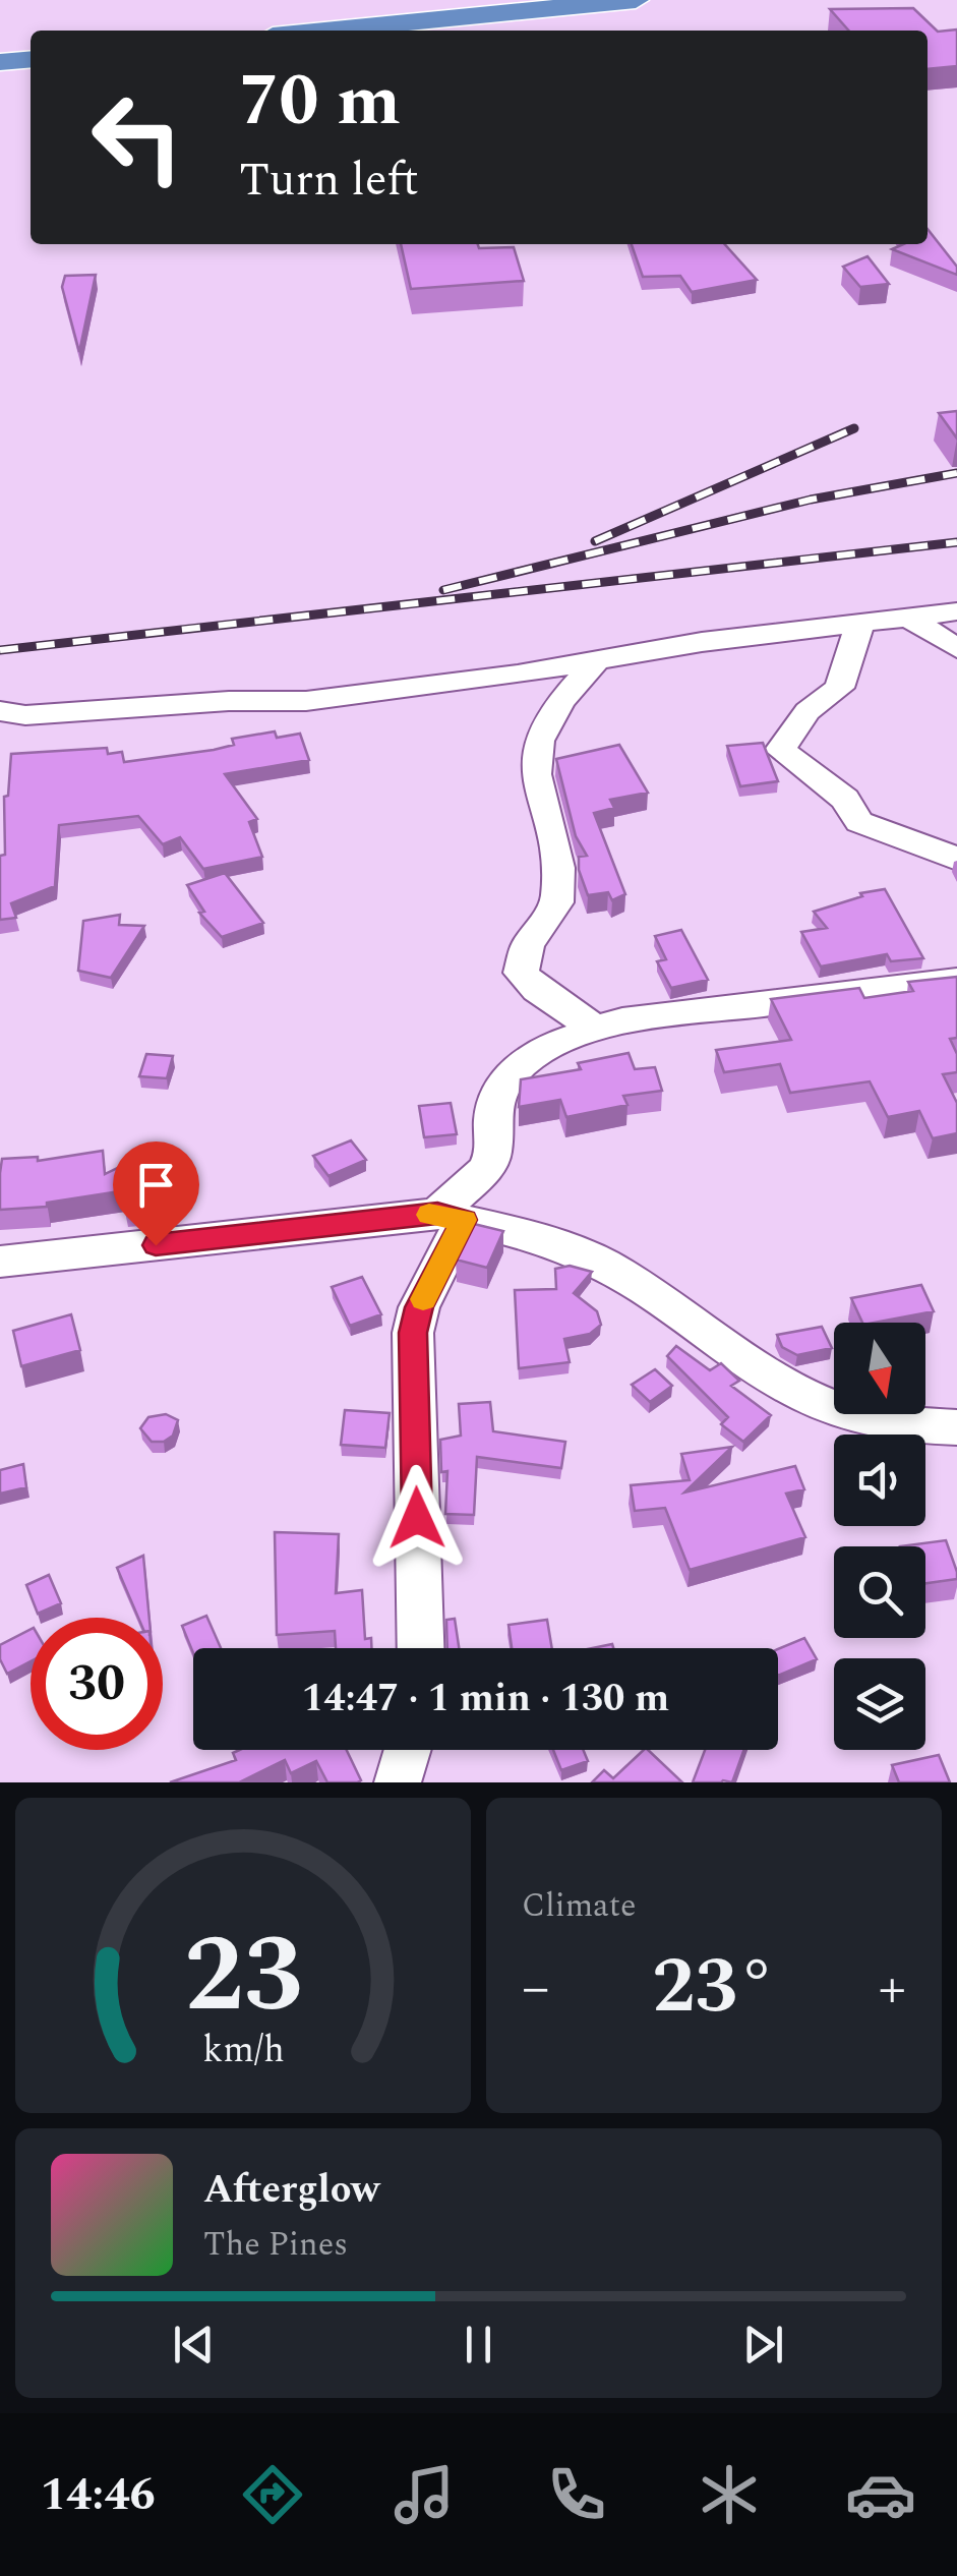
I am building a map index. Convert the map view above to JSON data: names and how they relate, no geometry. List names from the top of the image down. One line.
{"north":"bottom","page":{"turn":["70 m","Turn left"],"limit":"30","trip":"14:47 · 1 min · 130 m","tile":"Climate","heat":["−","23°","+"],"song":["Afterglow","The Pines"],"tabs":"14:46","gauge":["23","km/h"]}}
